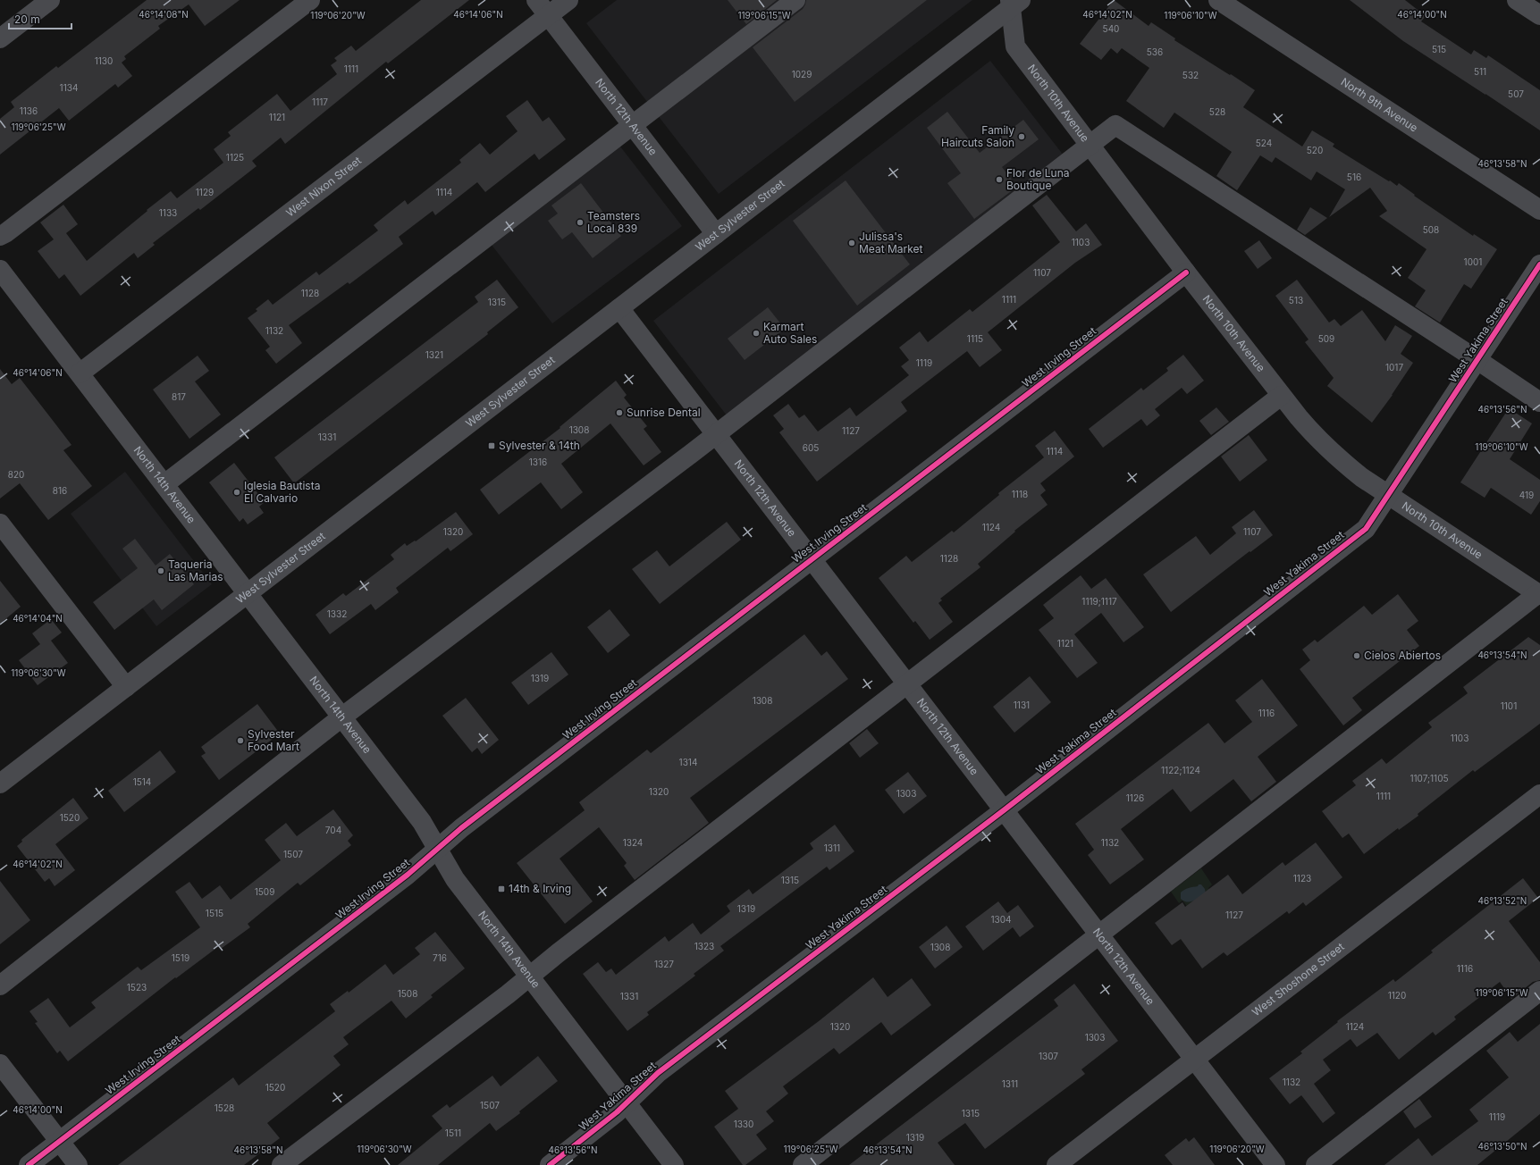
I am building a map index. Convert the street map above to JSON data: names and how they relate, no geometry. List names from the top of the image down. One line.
{"streets":{"street":["North 10th Avenue","North 9th Avenue","North 12th Avenue","West Nixon Street","West Sylvester Street","West Yakima Street","West Irving Street","North 14th Avenue","West Shoshone Street"]},"crossings":[["North 10th Avenue","West Sylvester Street"],["North 10th Avenue","West Yakima Street"],["North 10th Avenue","West Irving Street"],["North 12th Avenue","West Nixon Street"],["North 12th Avenue","West Sylvester Street"],["North 12th Avenue","West Yakima Street"],["North 12th Avenue","West Irving Street"],["North 12th Avenue","West Shoshone Street"],["West Nixon Street","North 14th Avenue"],["West Sylvester Street","North 14th Avenue"],["West Yakima Street","North 14th Avenue"],["West Irving Street","North 14th Avenue"]],"places":{"other":["Family Haircuts Salon","Flor de Luna Boutique","Teamsters Local 839","Julissa's Meat Market","Karmart Auto Sales","Sunrise Dental","Iglesia Bautista El Calvario","Taqueria Las Marias","Cielos Abiertos","Sylvester Food Mart"],"transit":["Sylvester & 14th","14th & Irving"]},"house_numbers":["540","515","536","1130","1111","511","1029","532","1134","507","1117","1136","528","1121","524","520","1125","516","1129","1114","1133","508","1103","1001","1107","1128","1111","513","1315","1132","1115","509","1321","1119","1017","817","1308","1127","1331","605","1114","1316","820","816","1118","419","1124","1320","1107","1128","1119;1117","1332","1121","1319","1308","1131","1101","1116","1103","1314","1122;1124","1107;1105","1514","1320","1303","1111","1126","1520","704","1324","1132","1311","1507","1123","1315","1509","1319","1515","1127","1304","1323","1308","1519","716","1327","1116","1523","1508","1120","1331","1320","1124","1303","1307","1132","1311","1520","1507","1528","1315","1119","1330","1511","1319"],"scale_bar":"20 m","coordinates":["46°14'08\"N","46°14'06\"N","46°14'02\"N","46°14'00\"N","119°06'20\"W","119°06'15\"W","119°06'10\"W","119°06'25\"W","46°13'58\"N","46°13'56\"N","46°14'04\"N","46°13'54\"N","119°06'30\"W","46°13'52\"N","46°13'50\"N"]}
